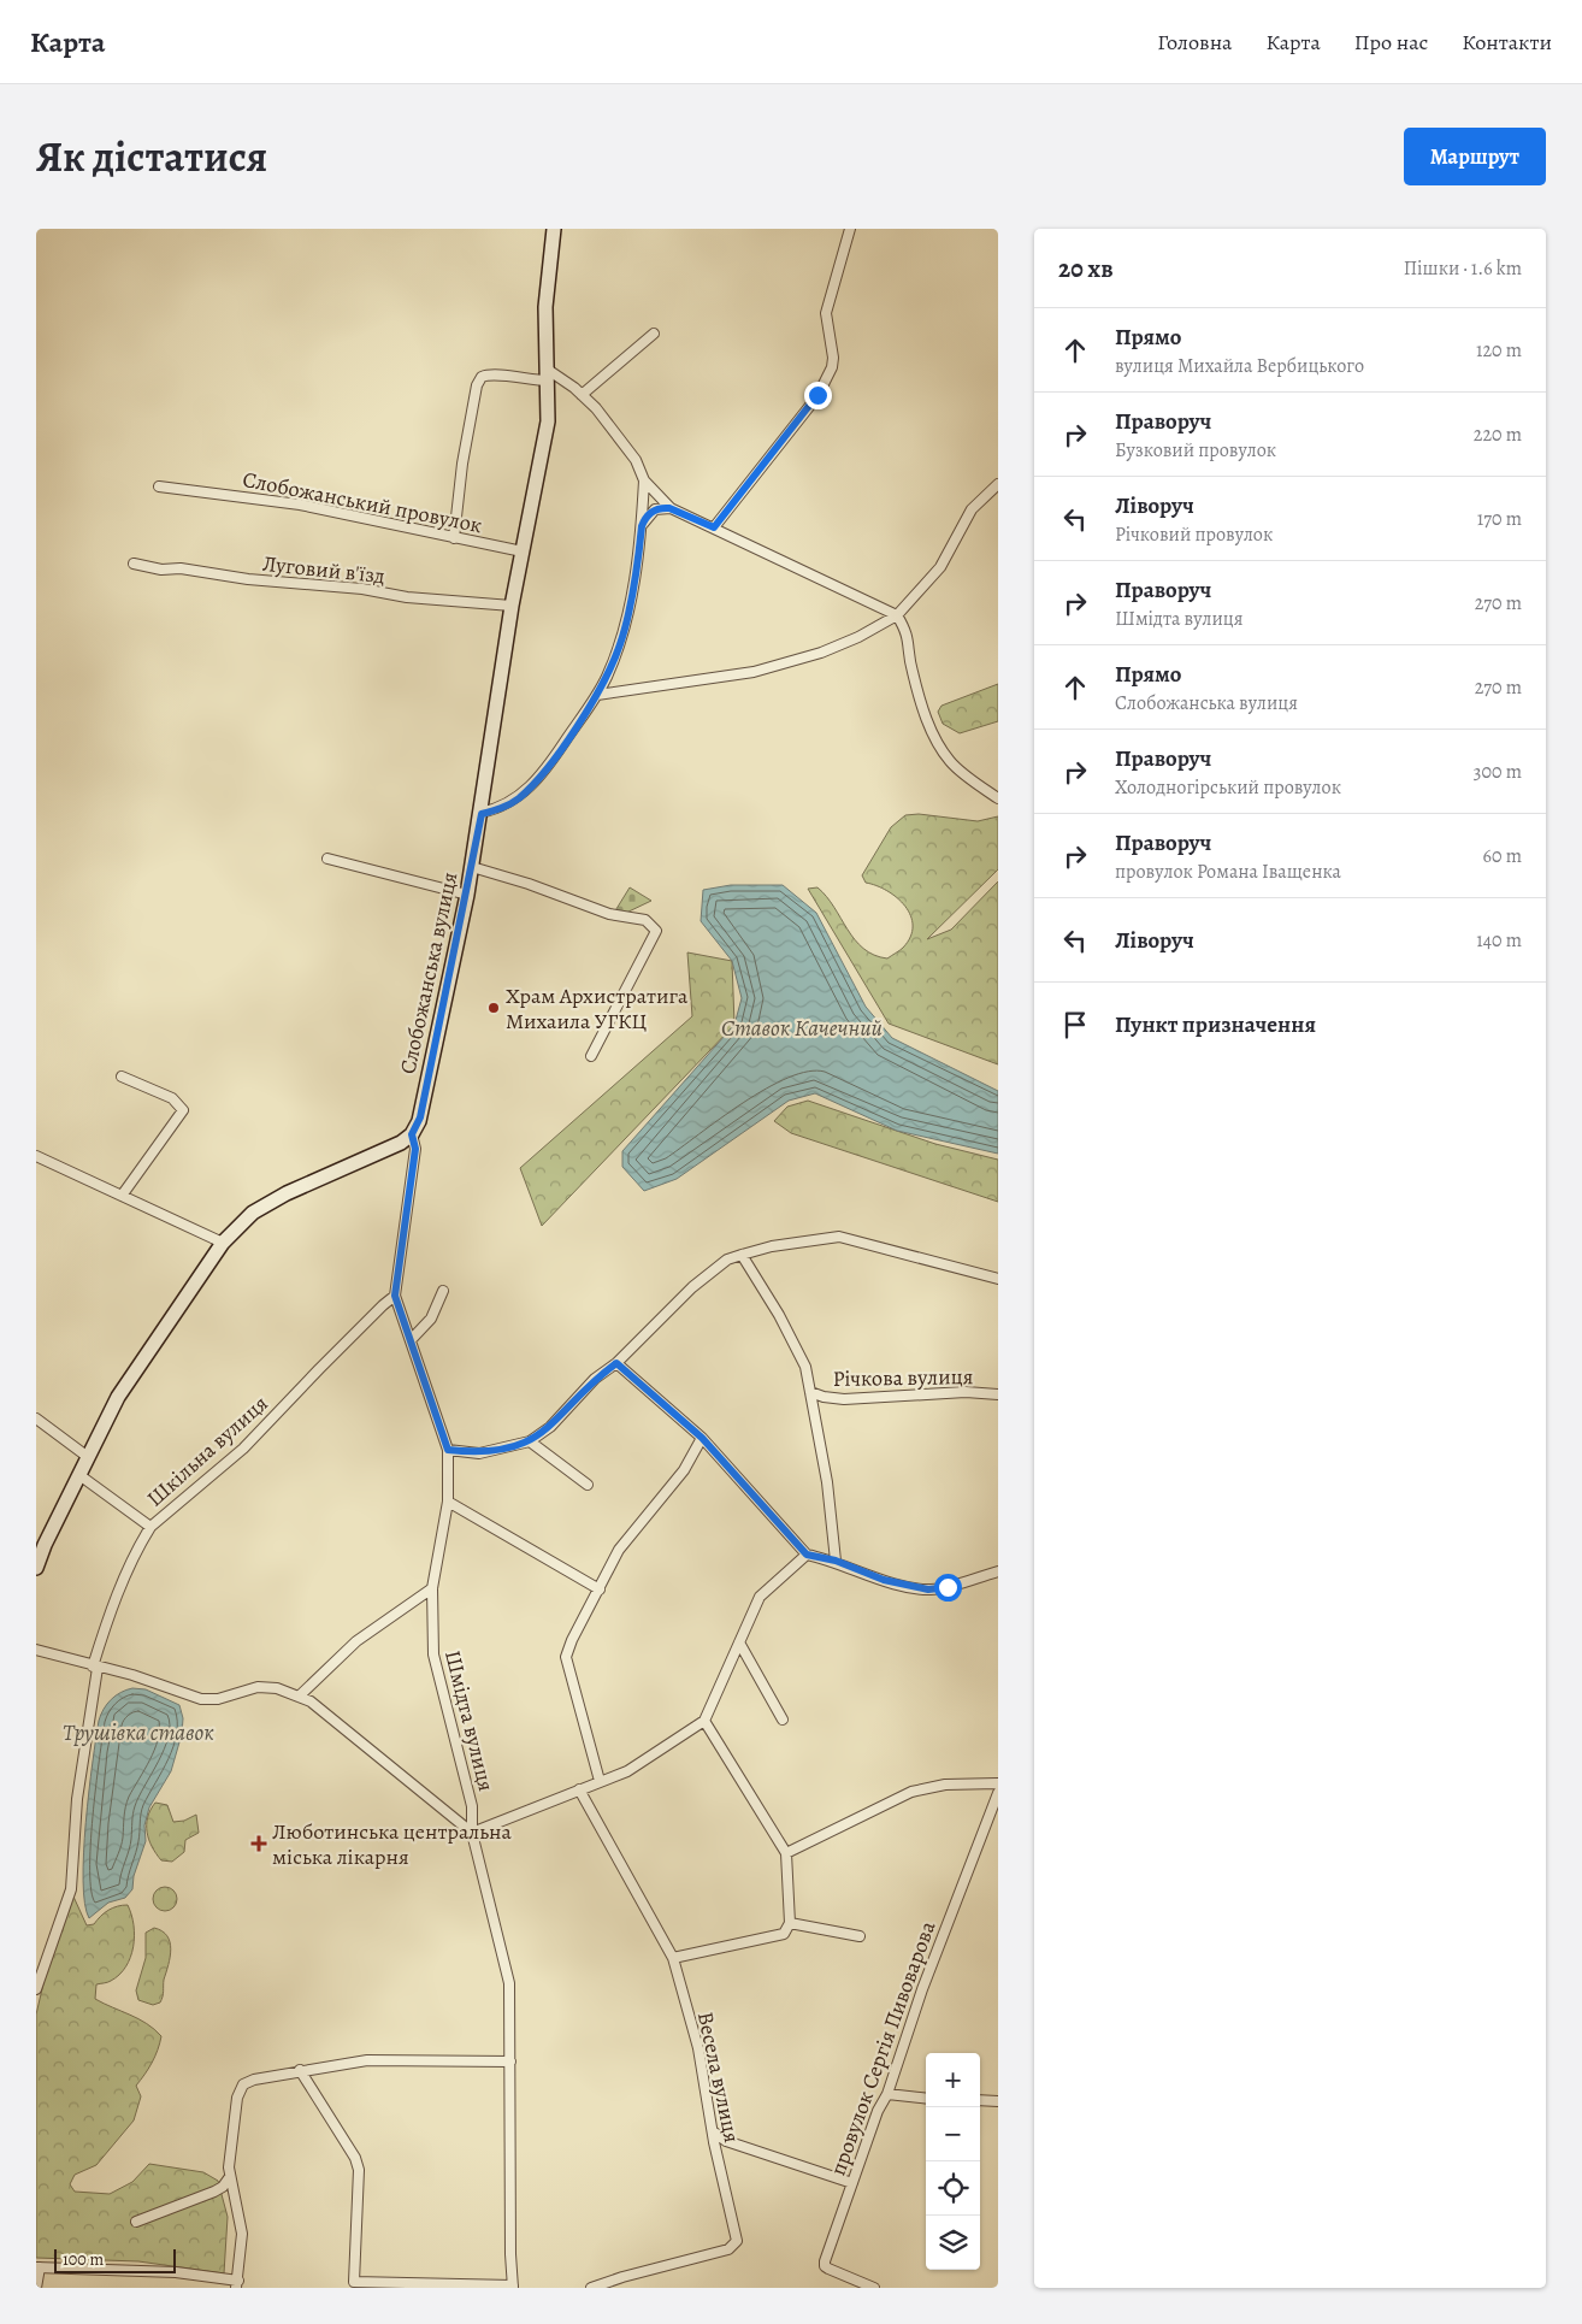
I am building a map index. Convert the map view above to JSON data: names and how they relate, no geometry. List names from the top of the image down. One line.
{"streets":{"street":["Слобожанський провулок","Луговий в'їзд","Слобожанська вулиця","Річкова вулиця","Шкільна вулиця","Шмідта вулиця","провулок Сергія Пивоварова","Весела вулиця"]},"crossings":[["Слобожанський провулок","Слобожанська вулиця"],["Луговий в'їзд","Слобожанська вулиця"],["Слобожанська вулиця","Шмідта вулиця"],["Шкільна вулиця","Шмідта вулиця"]],"water":["Ставок Качечний","Трушівка ставок"],"places":{"other":["Храм Архистратига Михаила УГКЦ"],"health":["Люботинська центральна міська лікарня"]},"scale_bar":"100 m","page":{"header":"Карта","nav":["Головна","Карта","Про нас","Контакти"],"title":"Як дістатися","buttons":"Маршрут","heading":["20 хв","Пішки · 1.6 km"],"list":[["Прямо","вулиця Михайла Вербицького","120 m"],["Праворуч","Бузковий провулок","220 m"],["Ліворуч","Річковий провулок","170 m"],["Праворуч","Шмідта вулиця","270 m"],["Прямо","Слобожанська вулиця","270 m"],["Праворуч","Холодногірський провулок","300 m"],["Праворуч","провулок Романа Іващенка","60 m"],["Ліворуч","140 m"],"Пункт призначення"],"map_buttons":["+","−"],"scale":"100 m"}}
